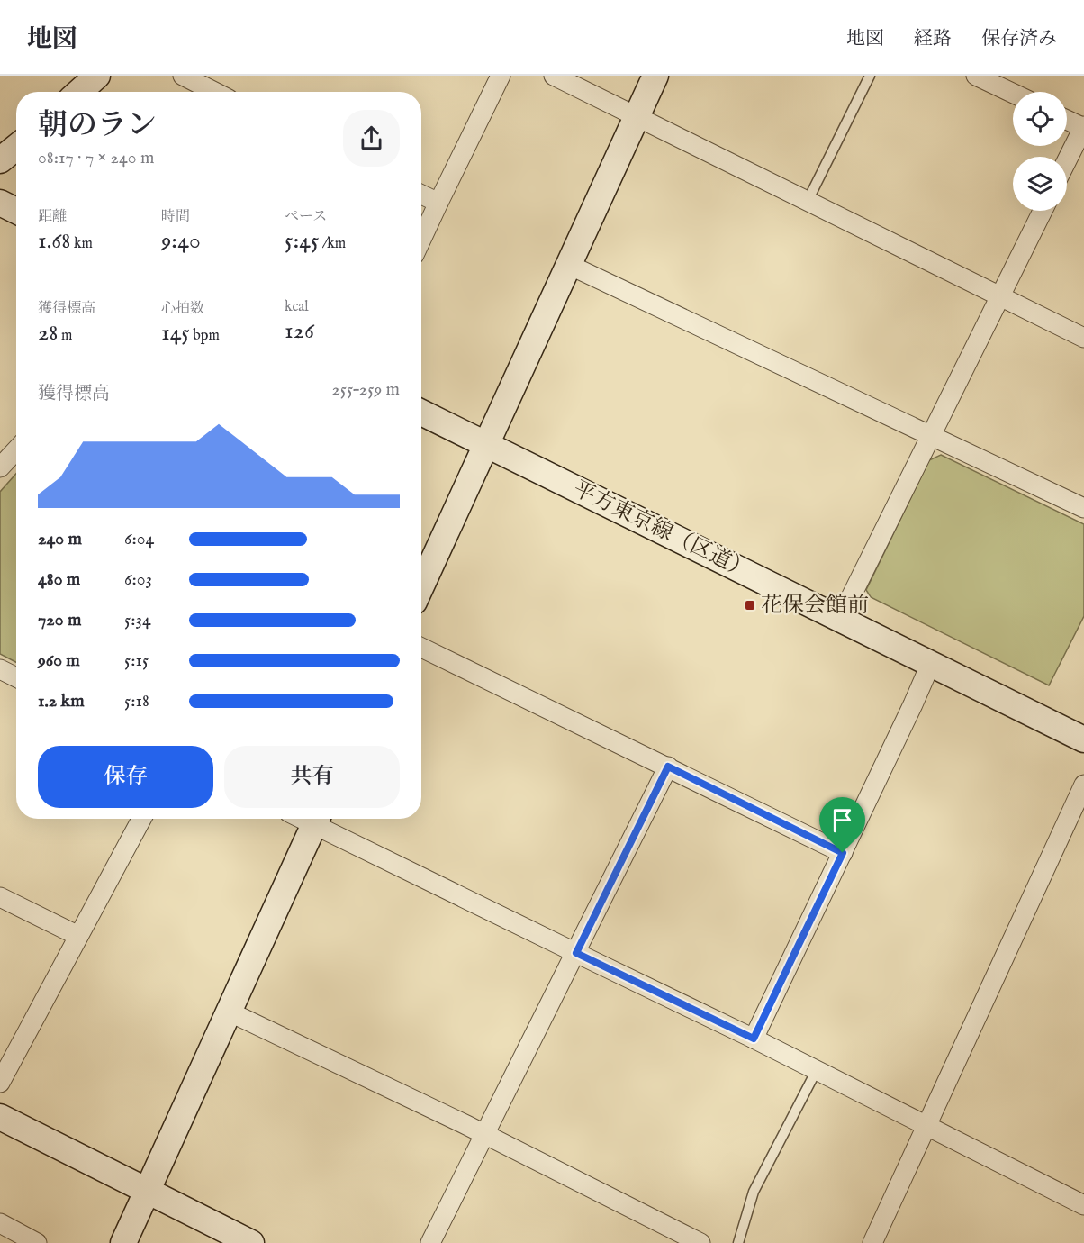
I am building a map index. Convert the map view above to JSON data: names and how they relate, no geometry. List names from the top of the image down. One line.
{"streets":{"street":["平方東京線（区道）"]},"places":{"transit":["花保会館前"]},"page":{"header":"地図","nav":["地図","経路","保存済み"],"heading":["朝のラン","08:17 · 7 × 240 m"],"stats":[["距離","1.68 km"],["時間","9:40"],["ペース","5:45 /km"],["獲得標高","28 m"],["心拍数","145 bpm"],["kcal","126"]],"chart":["獲得標高","255–259 m"],"list":[{"name":"240 m","note":"6:04"},{"name":"480 m","note":"6:03"},{"name":"720 m","note":"5:34"},{"name":"960 m","note":"5:15"},{"name":"1.2 km","note":"5:18"}],"buttons":["保存","共有"]}}
